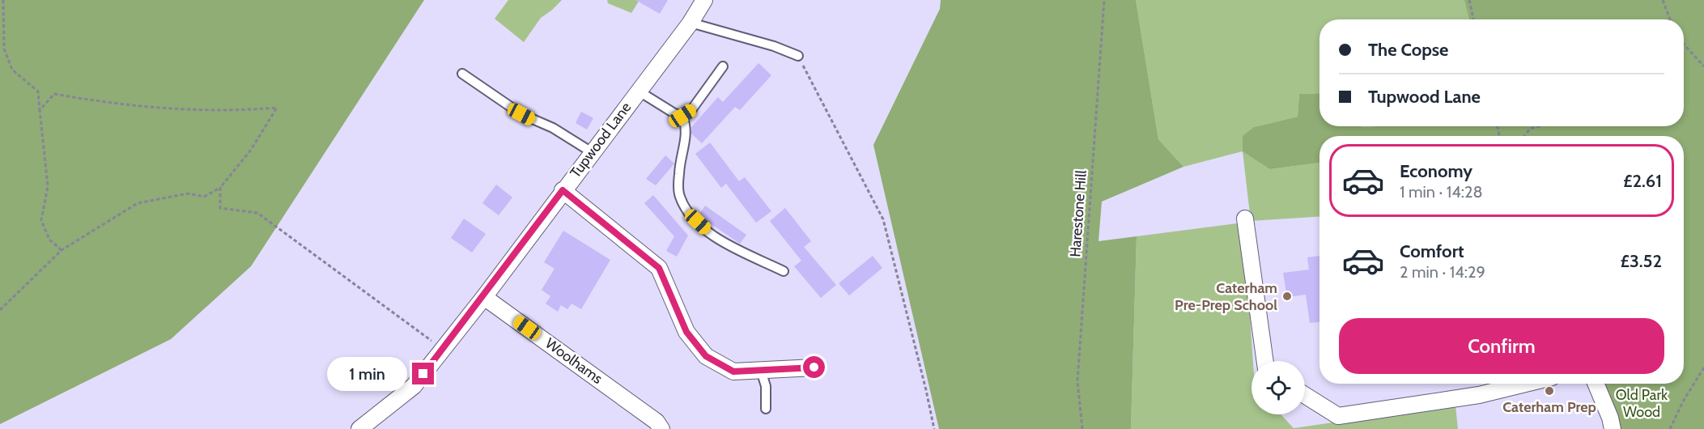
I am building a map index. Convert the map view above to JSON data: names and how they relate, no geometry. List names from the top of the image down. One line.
{"streets":{"street":["Tupwood Lane","Woolhams"],"path":["Harestone Hill"]},"crossings":[["Tupwood Lane","Woolhams"]],"parks":["Old Park Wood"],"places":["Caterham Pre-Prep School","Caterham Prep"],"page":{"banner":["The Copse","Tupwood Lane"],"list":[{"name":"Economy","note":"1 min · 14:28","value":"£2.61"},{"name":"Comfort","note":"2 min · 14:29","value":"£3.52"}],"buttons":"Confirm","bubble":"1 min"}}
